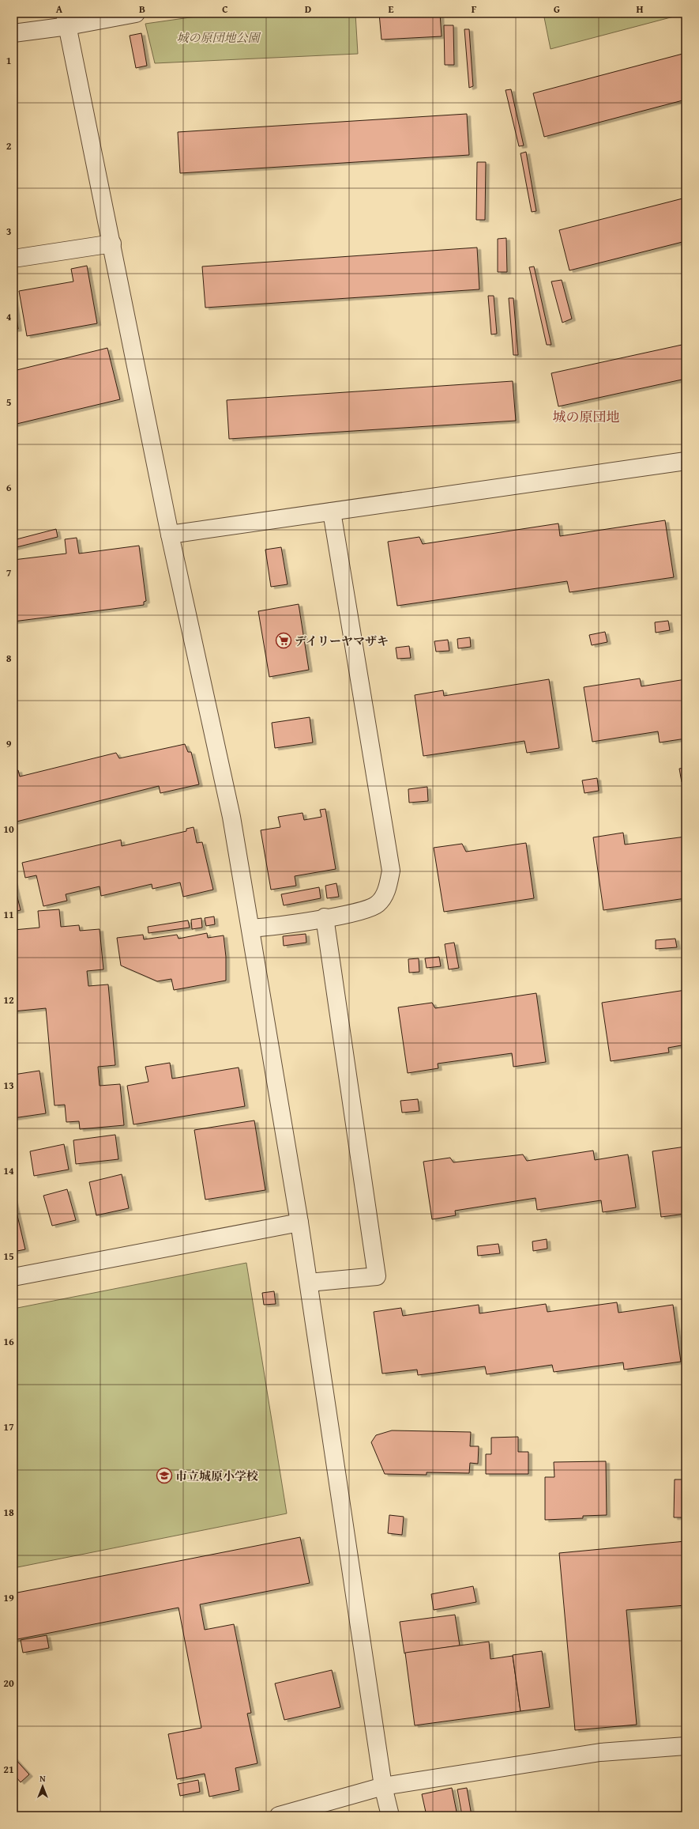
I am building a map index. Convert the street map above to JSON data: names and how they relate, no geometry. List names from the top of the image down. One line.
{"districts":["城の原団地"],"parks":["城の原団地公園"],"places":{"supermarket":["デイリーヤマザキ"],"school or university":["市立城原小学校"]},"north":"top","grid":{"columns":["A","B","C","D","E","F","G","H"],"rows":["1","2","3","4","5","6","7","8","9","10","11","12","13","14","15","16","17","18","19","20","21"]}}
